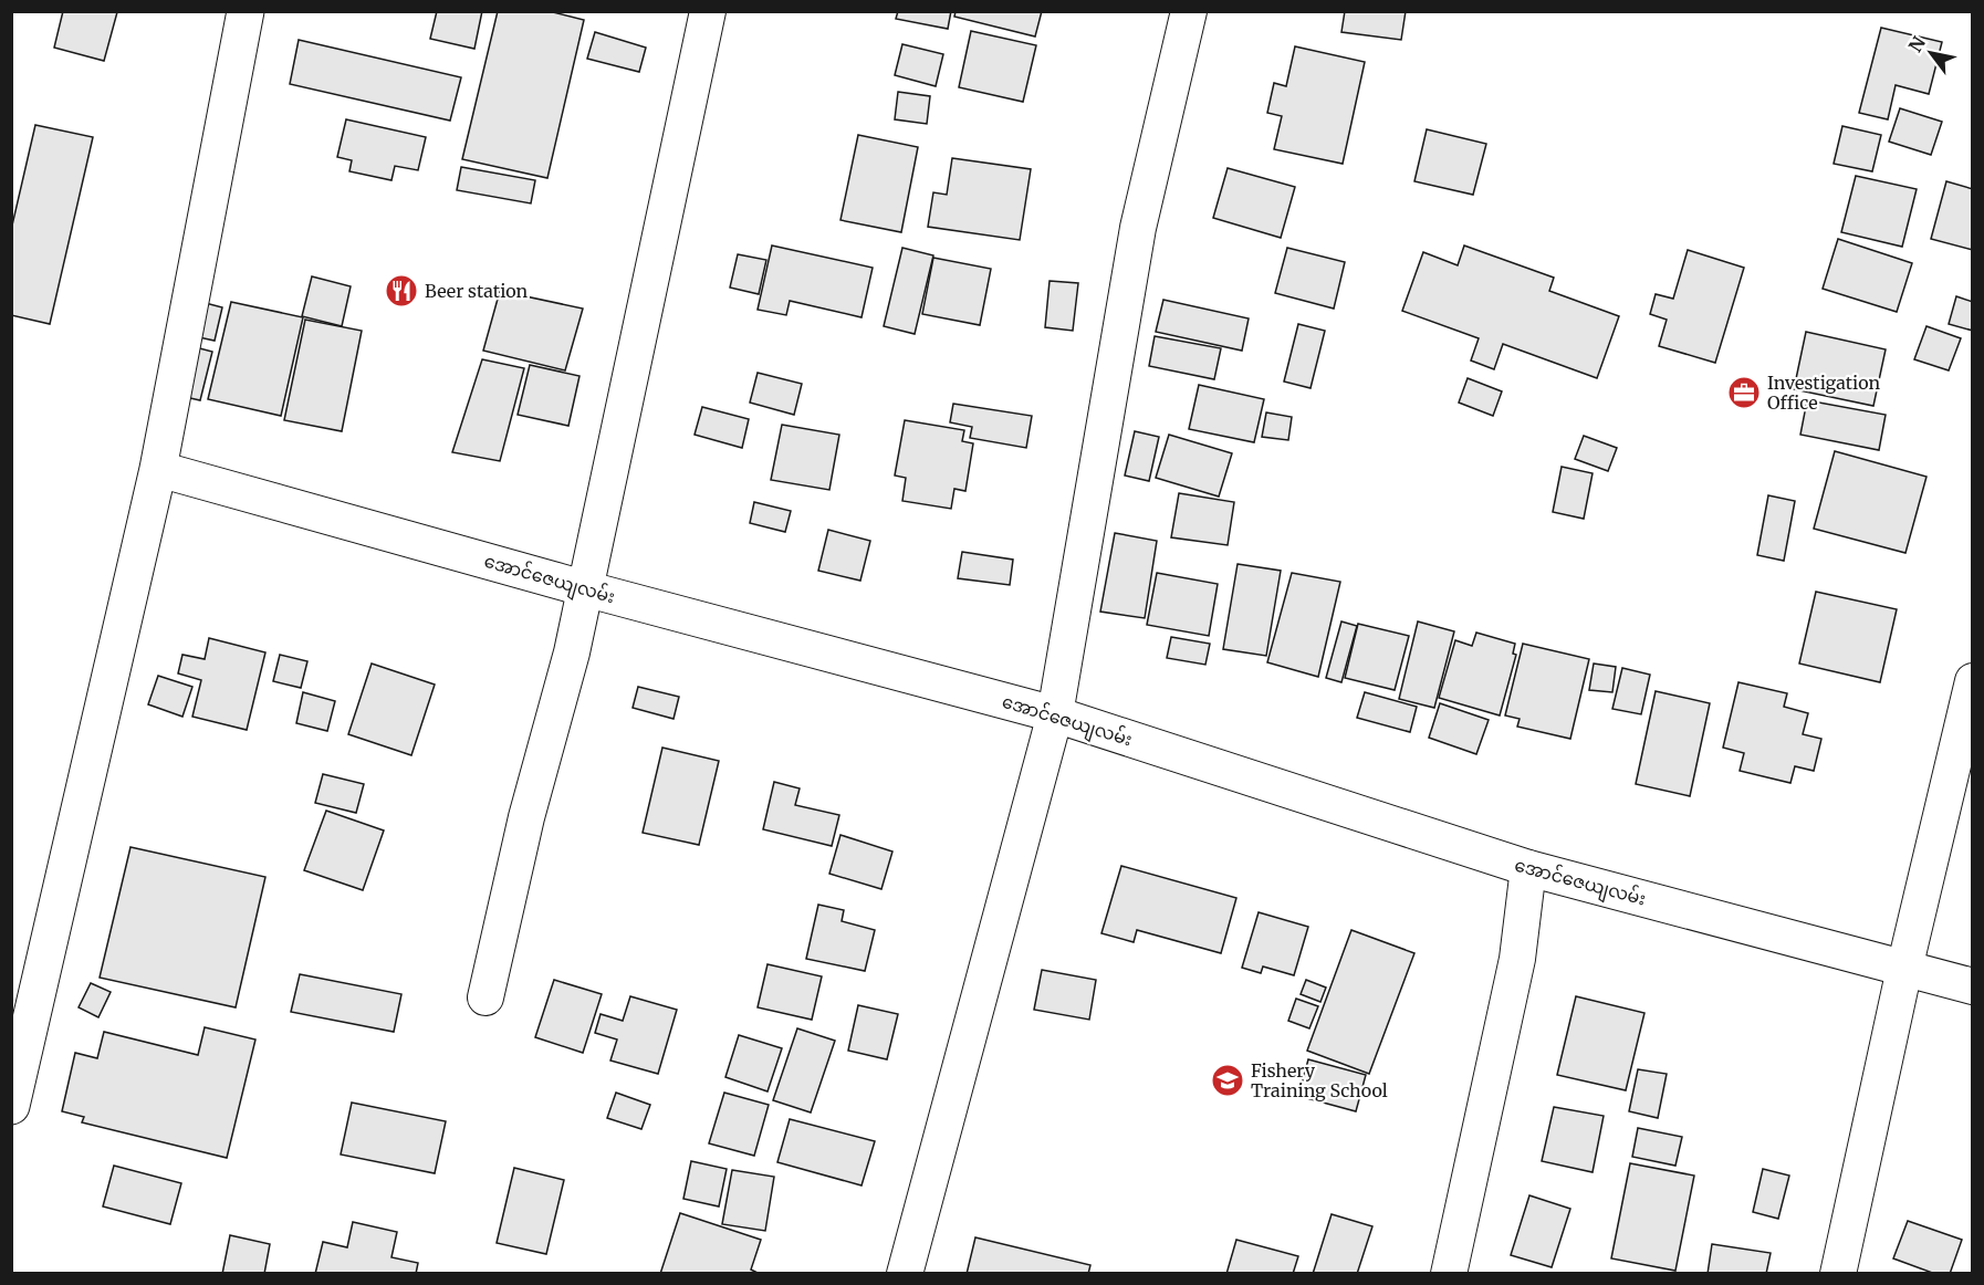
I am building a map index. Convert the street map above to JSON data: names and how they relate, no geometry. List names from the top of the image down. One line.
{"streets":{"street":["အောင်ဇေယျလမ်း"]},"places":{"restaurant":["Beer station"],"office":["Investigation Office"],"school or university":["Fishery Training School"]},"north":"top left"}
